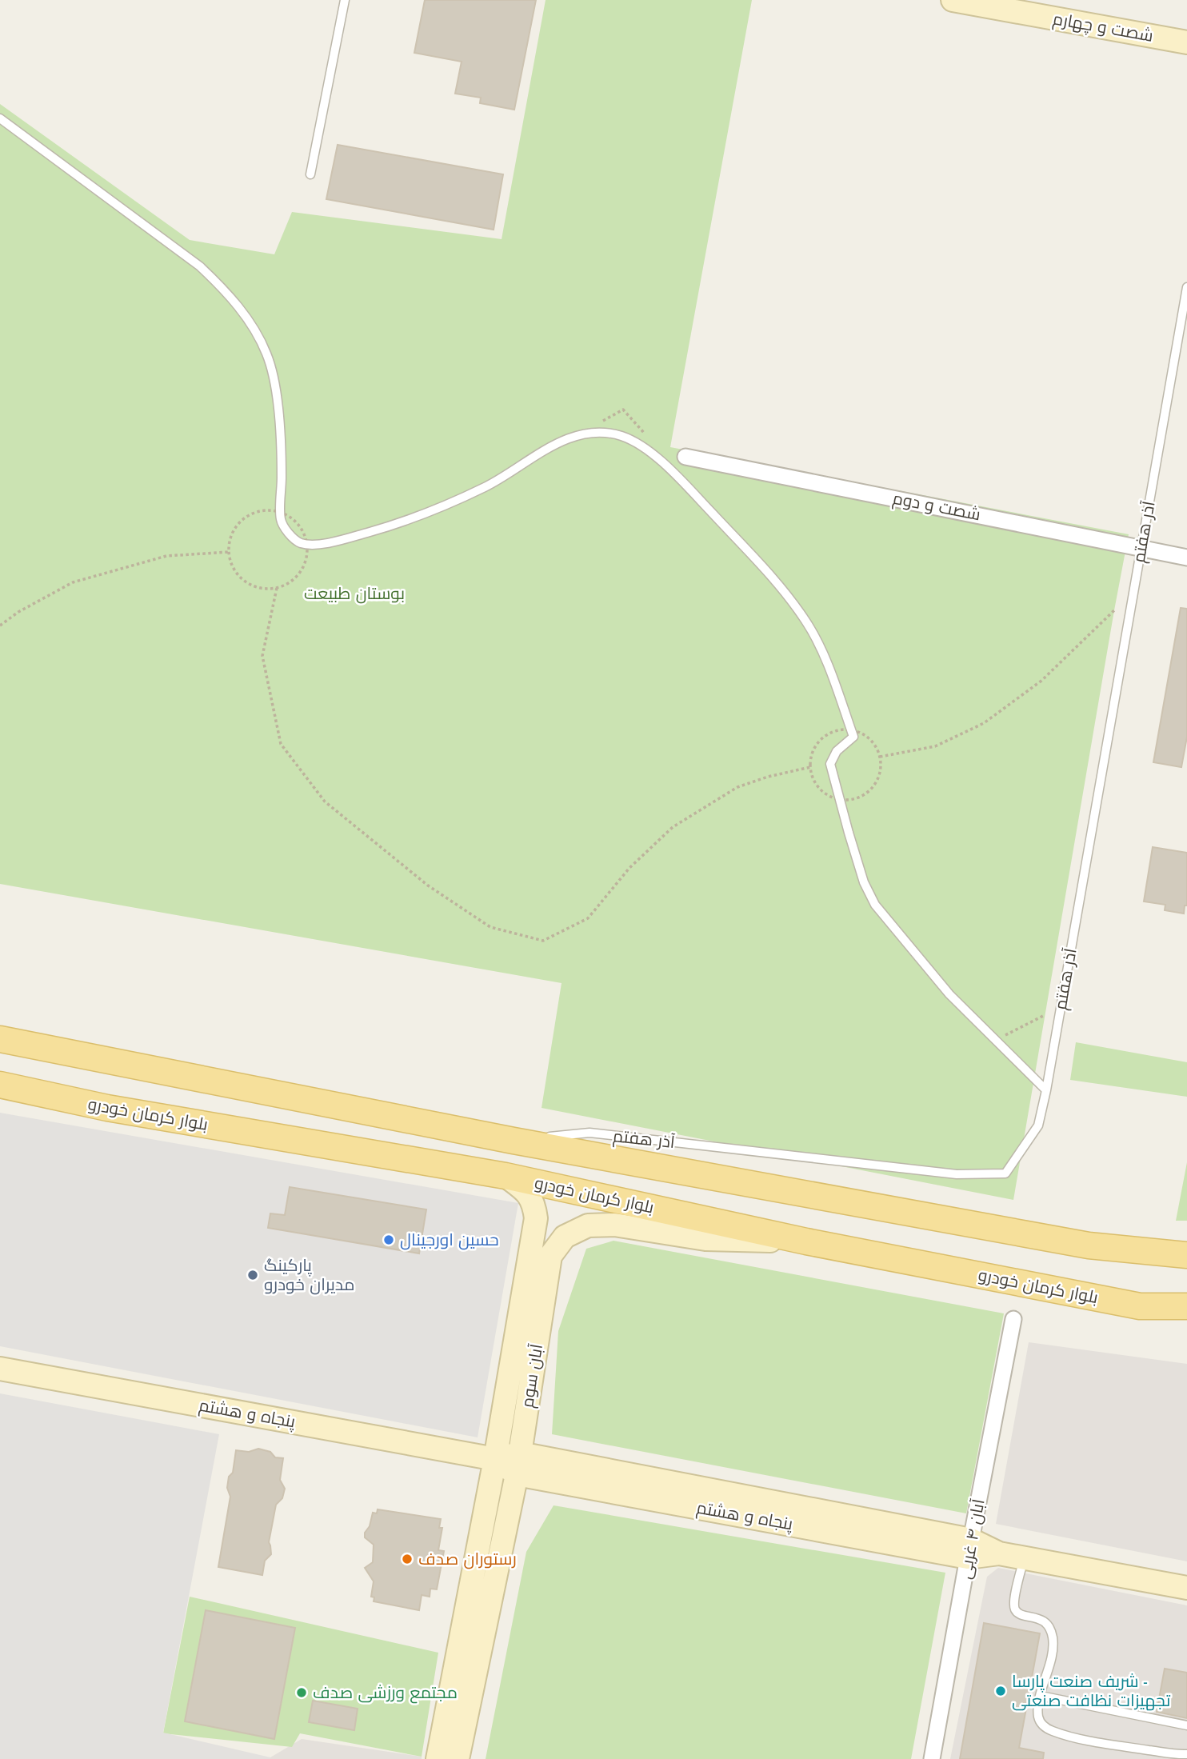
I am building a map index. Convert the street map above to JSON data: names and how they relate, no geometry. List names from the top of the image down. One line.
{"streets":{"main road":["بلوار کرمان خودرو"],"street":["شصت و چهارم","شصت و دوم","آبان سوم","پنجاه و هشتم","آبان ۴ غربی"],"lane":["آذر هفتم"]},"crossings":[["شصت و دوم","آذر هفتم"],["بلوار کرمان خودرو","آبان سوم"],["آبان سوم","پنجاه و هشتم"],["پنجاه و هشتم","آبان ۴ غربی"]],"parks":["بوستان طبیعت"],"places":["حسین اورجینال","پارکینگ مدیران خودرو","رستوران صدف","شریف صنعت پارسا - تجهیزات نظافت صنعتی","مجتمع ورزشی صدف"]}
